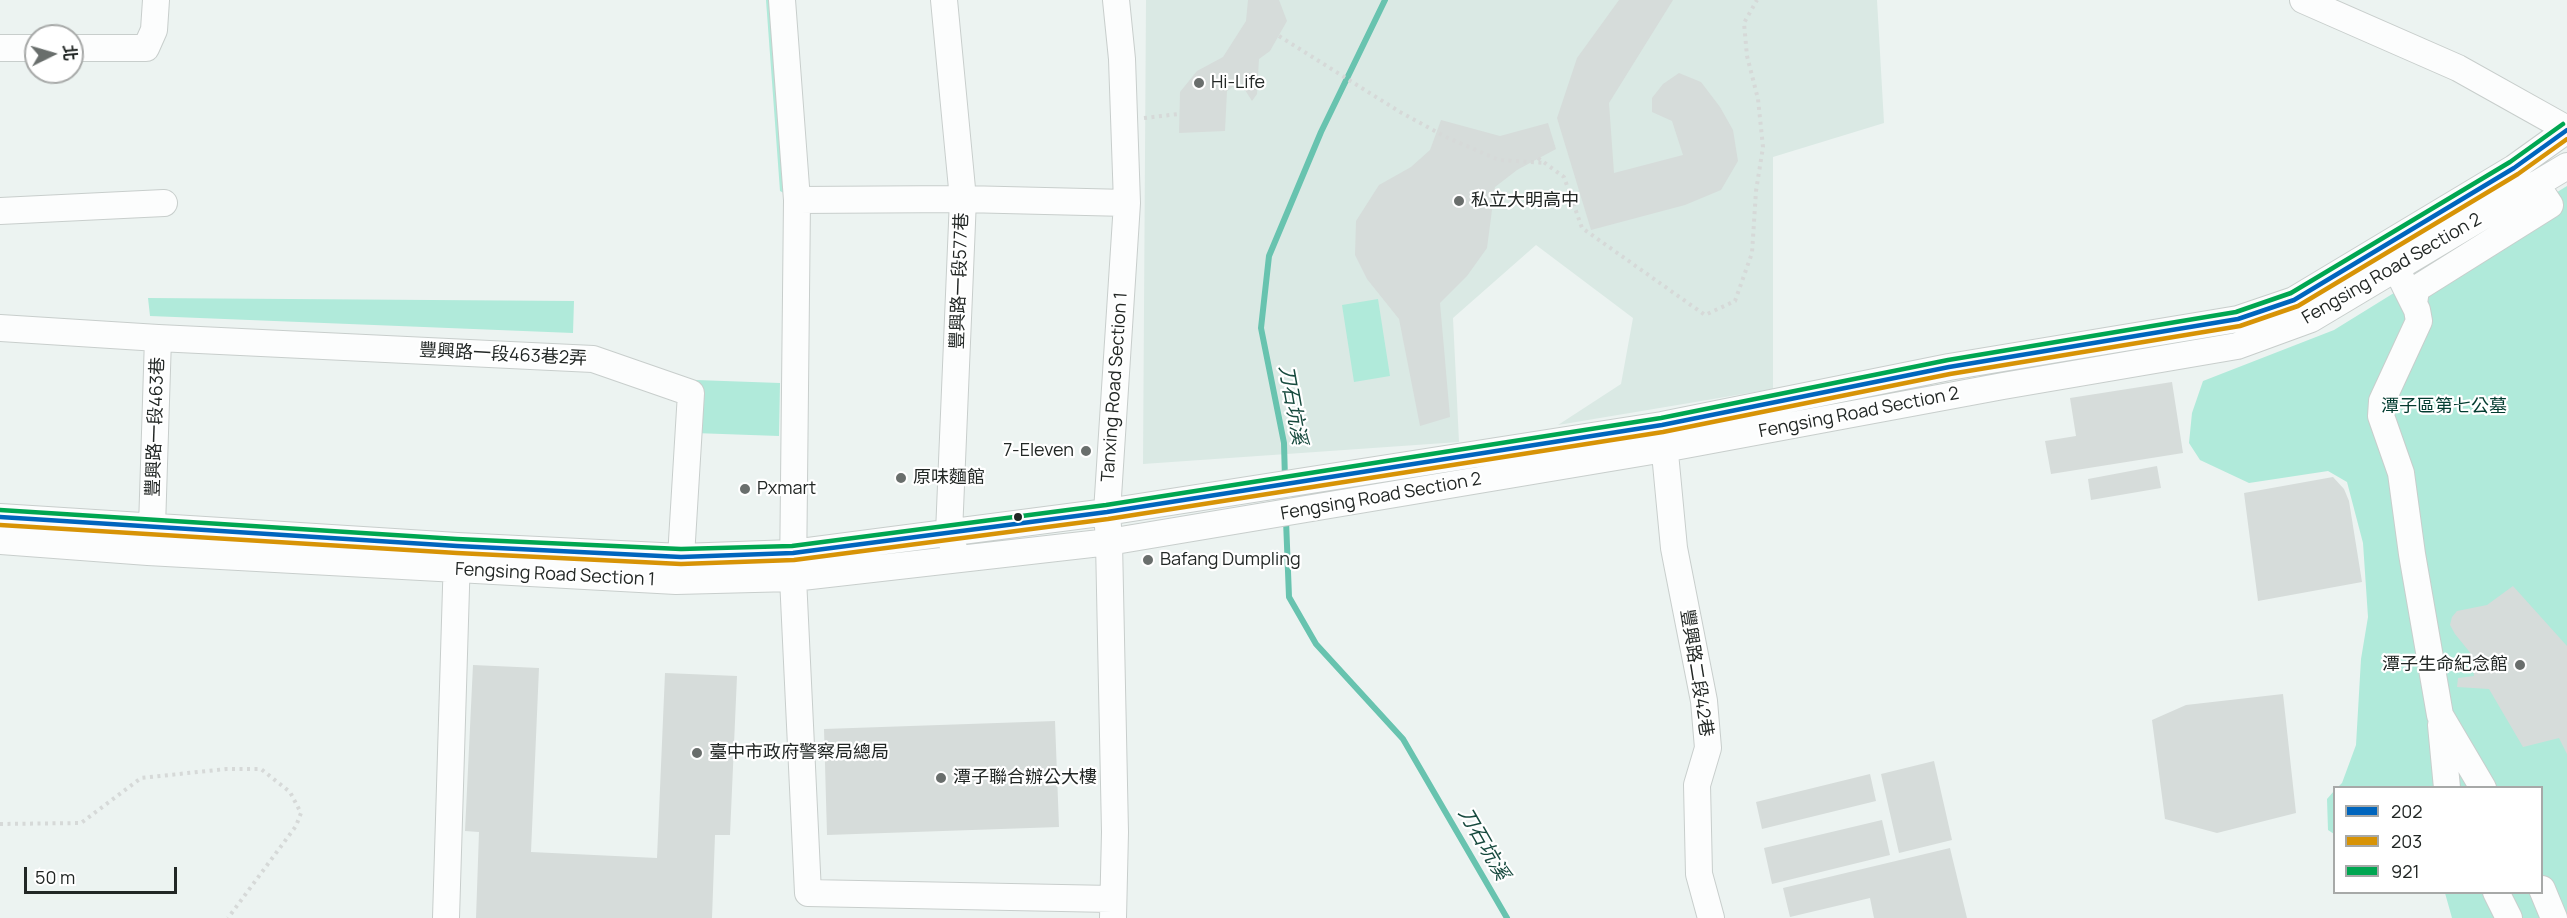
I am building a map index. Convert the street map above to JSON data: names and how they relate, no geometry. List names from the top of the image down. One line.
{"streets":{"street":["Fengsing Road Section 2","豐興路一段577巷","豐興路一段463巷2弄","Tanxing Road Section 1","豐興路一段463巷","Fengsing Road Section 1","豐興路二段42巷"]},"crossings":[["Fengsing Road Section 2","Tanxing Road Section 1"],["Fengsing Road Section 2","Fengsing Road Section 1"],["Fengsing Road Section 2","豐興路二段42巷"],["豐興路一段577巷","Fengsing Road Section 1"],["豐興路一段463巷2弄","豐興路一段463巷"],["豐興路一段463巷2弄","Fengsing Road Section 1"],["Tanxing Road Section 1","Fengsing Road Section 1"],["豐興路一段463巷","Fengsing Road Section 1"]],"water":["刀石坑溪"],"parks":["潭子區第七公墓"],"places":["Hi-Life","私立大明高中","7-Eleven","原味麵館","Pxmart","Bafang Dumpling","潭子生命紀念館","臺中市政府警察局總局","潭子聯合辦公大樓"],"lines":["transit line 921","transit line 202","transit line 203"],"legend":["202","203","921"],"scale_bar":"50 m","north":"right"}
